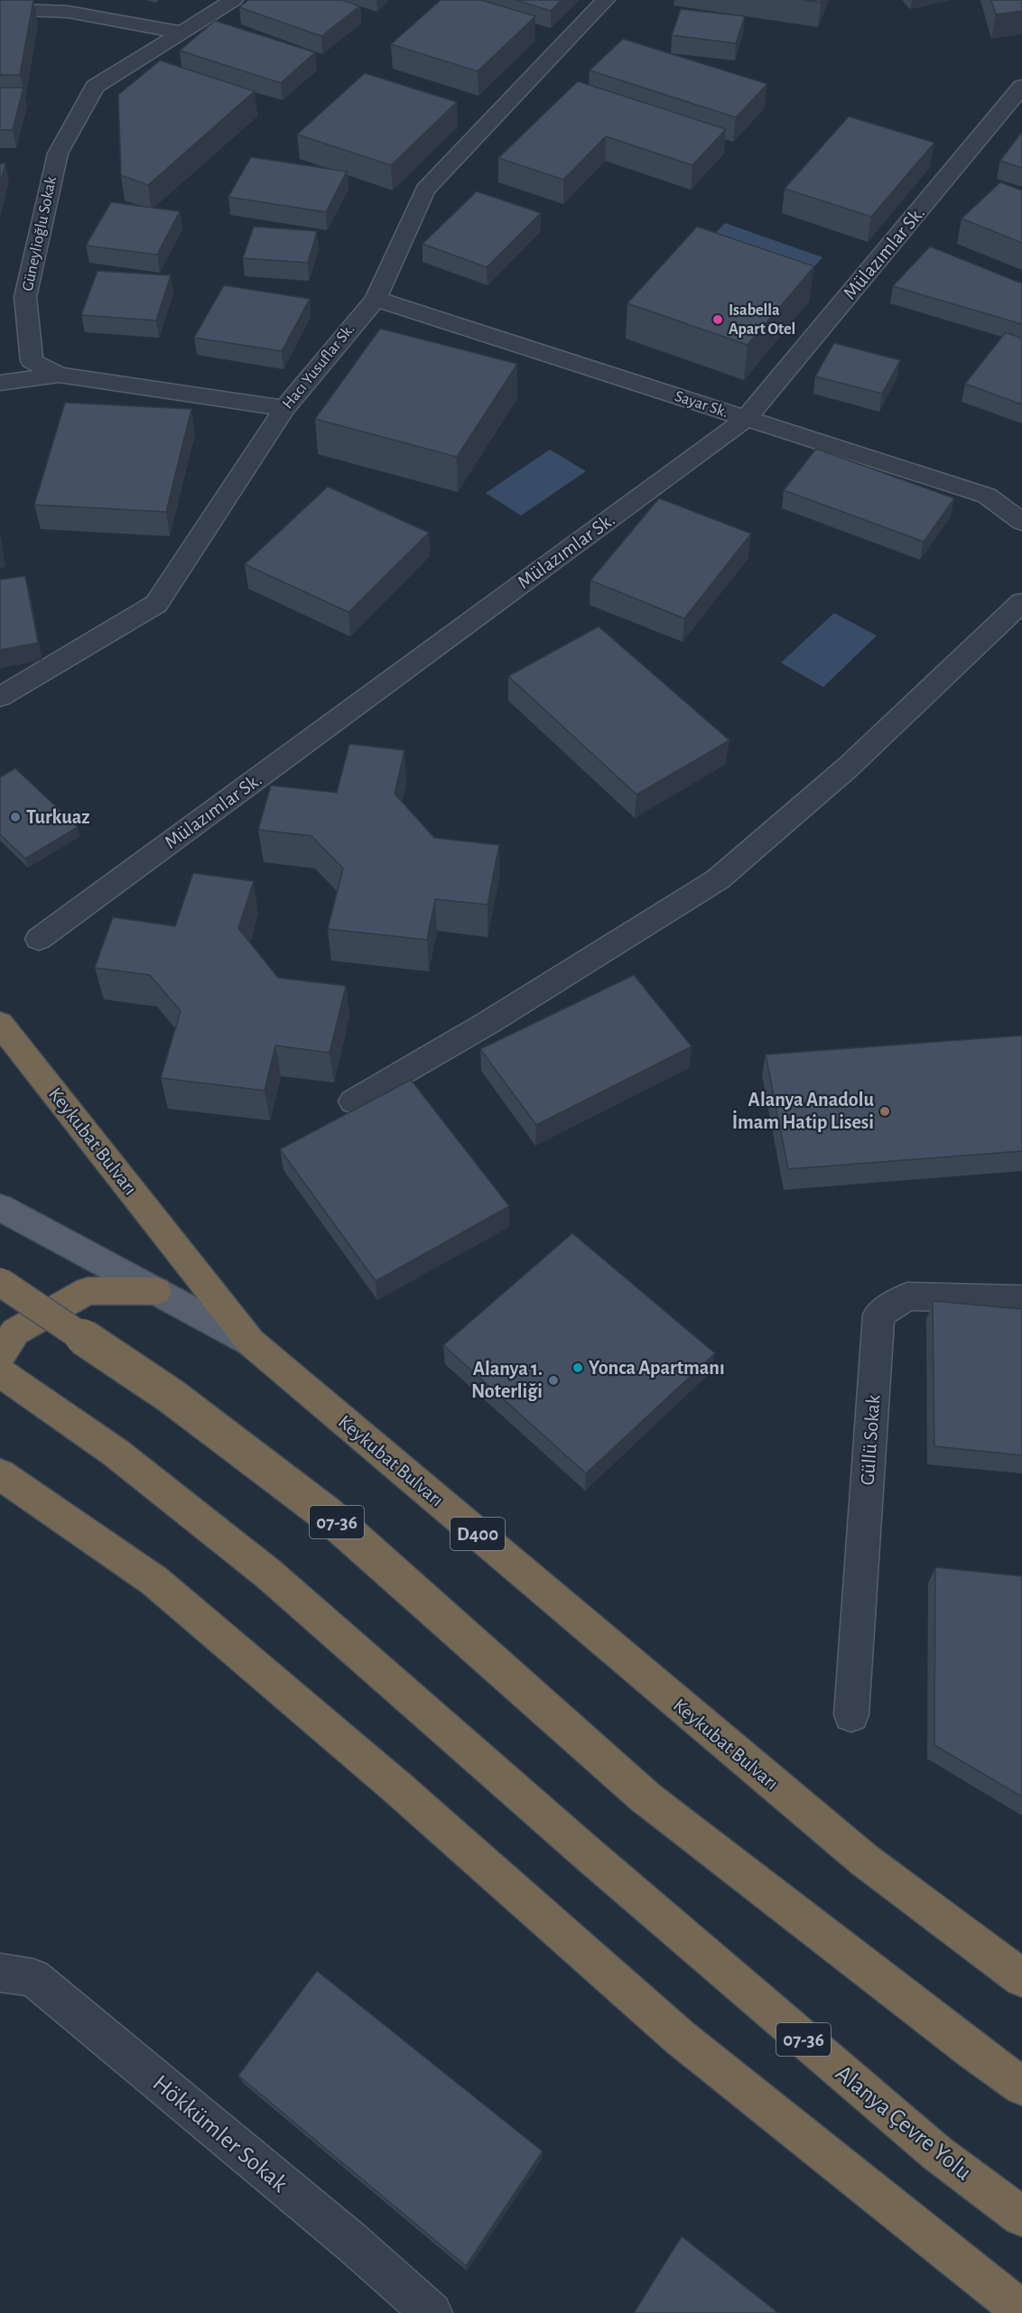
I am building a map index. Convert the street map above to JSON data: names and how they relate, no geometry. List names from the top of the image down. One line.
{"streets":{"highway":["Keykubat Bulvarı","07-36","D400","Alanya Çevre Yolu"],"street":["Güneylioğlu Sokak","Mülazımlar Sk.","Hacı Yusuflar Sk.","Sayar Sk.","Güllü Sokak","Hökkümler Sokak"]},"crossings":[["Güneylioğlu Sokak","Hacı Yusuflar Sk."],["Mülazımlar Sk.","Sayar Sk."],["Hacı Yusuflar Sk.","Sayar Sk."]],"places":["Isabella Apart Otel","Turkuaz","Alanya Anadolu İmam Hatip Lisesi","Yonca Apartmanı","Alanya 1. Noterliği"]}
